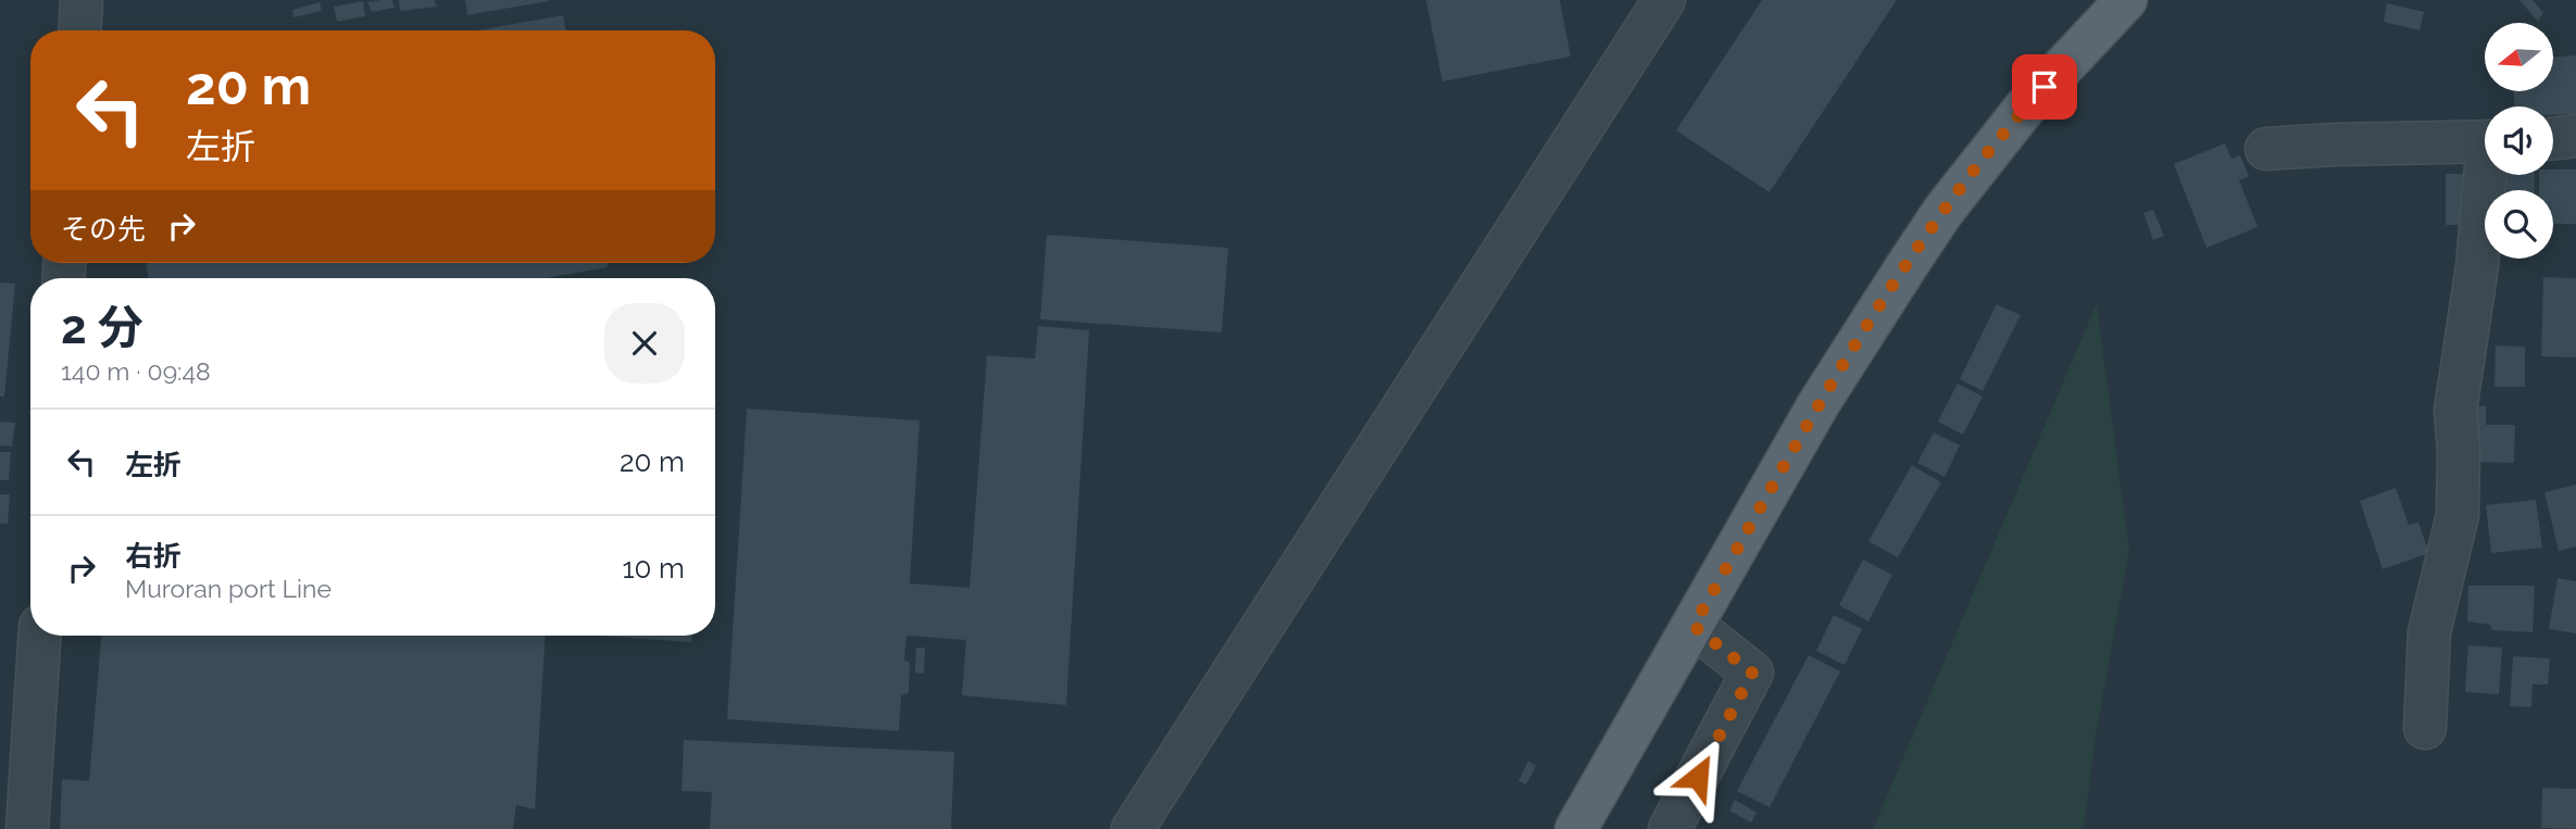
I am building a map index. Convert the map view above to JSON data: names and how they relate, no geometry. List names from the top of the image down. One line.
{"north":"left","page":{"turn":["20 m","左折"],"then":"その先","heading":["2 分","140 m · 09:48"],"list":[{"name":"左折","value":"20 m"},{"name":"右折","note":"Muroran port Line","value":"10 m"}]}}
